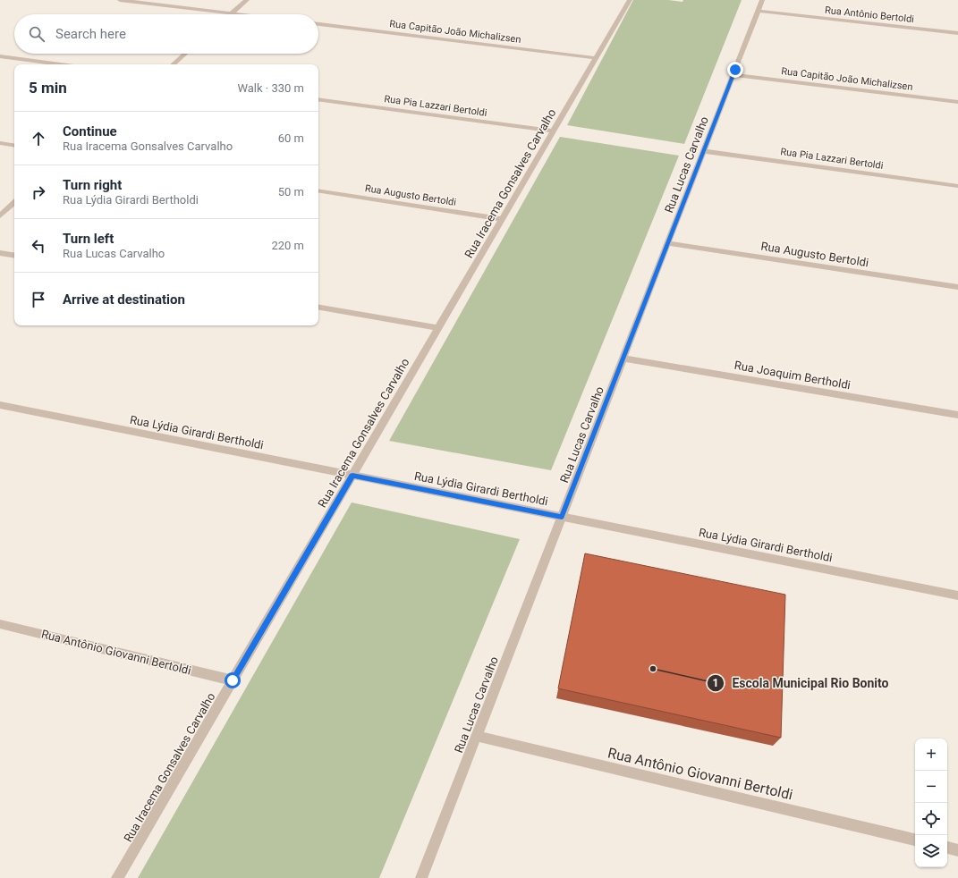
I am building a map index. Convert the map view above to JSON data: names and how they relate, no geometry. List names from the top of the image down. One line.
{"streets":{"street":["Rua Antônio Bertoldi","Rua Capitão João Michalizsen","Rua Pia Lazzari Bertoldi","Rua Lucas Carvalho","Rua Iracema Gonsalves Carvalho","Rua Augusto Bertoldi","Rua Joaquim Bertholdi","Rua Lýdia Girardi Bertholdi","Rua Antônio Giovanni Bertoldi"]},"crossings":[["Rua Antônio Bertoldi","Rua Lucas Carvalho"],["Rua Capitão João Michalizsen","Rua Lucas Carvalho"],["Rua Capitão João Michalizsen","Rua Iracema Gonsalves Carvalho"],["Rua Pia Lazzari Bertoldi","Rua Lucas Carvalho"],["Rua Pia Lazzari Bertoldi","Rua Iracema Gonsalves Carvalho"],["Rua Lucas Carvalho","Rua Augusto Bertoldi"],["Rua Lucas Carvalho","Rua Joaquim Bertholdi"],["Rua Lucas Carvalho","Rua Lýdia Girardi Bertholdi"],["Rua Lucas Carvalho","Rua Antônio Giovanni Bertoldi"],["Rua Iracema Gonsalves Carvalho","Rua Augusto Bertoldi"],["Rua Iracema Gonsalves Carvalho","Rua Lýdia Girardi Bertholdi"],["Rua Iracema Gonsalves Carvalho","Rua Antônio Giovanni Bertoldi"]],"places":["Escola Municipal Rio Bonito"],"page":{"search":"Search here","heading":["5 min","Walk · 330 m"],"list":[["Continue","Rua Iracema Gonsalves Carvalho","60 m"],["Turn right","Rua Lýdia Girardi Bertholdi","50 m"],["Turn left","Rua Lucas Carvalho","220 m"],"Arrive at destination"],"map_buttons":["+","−"]}}
